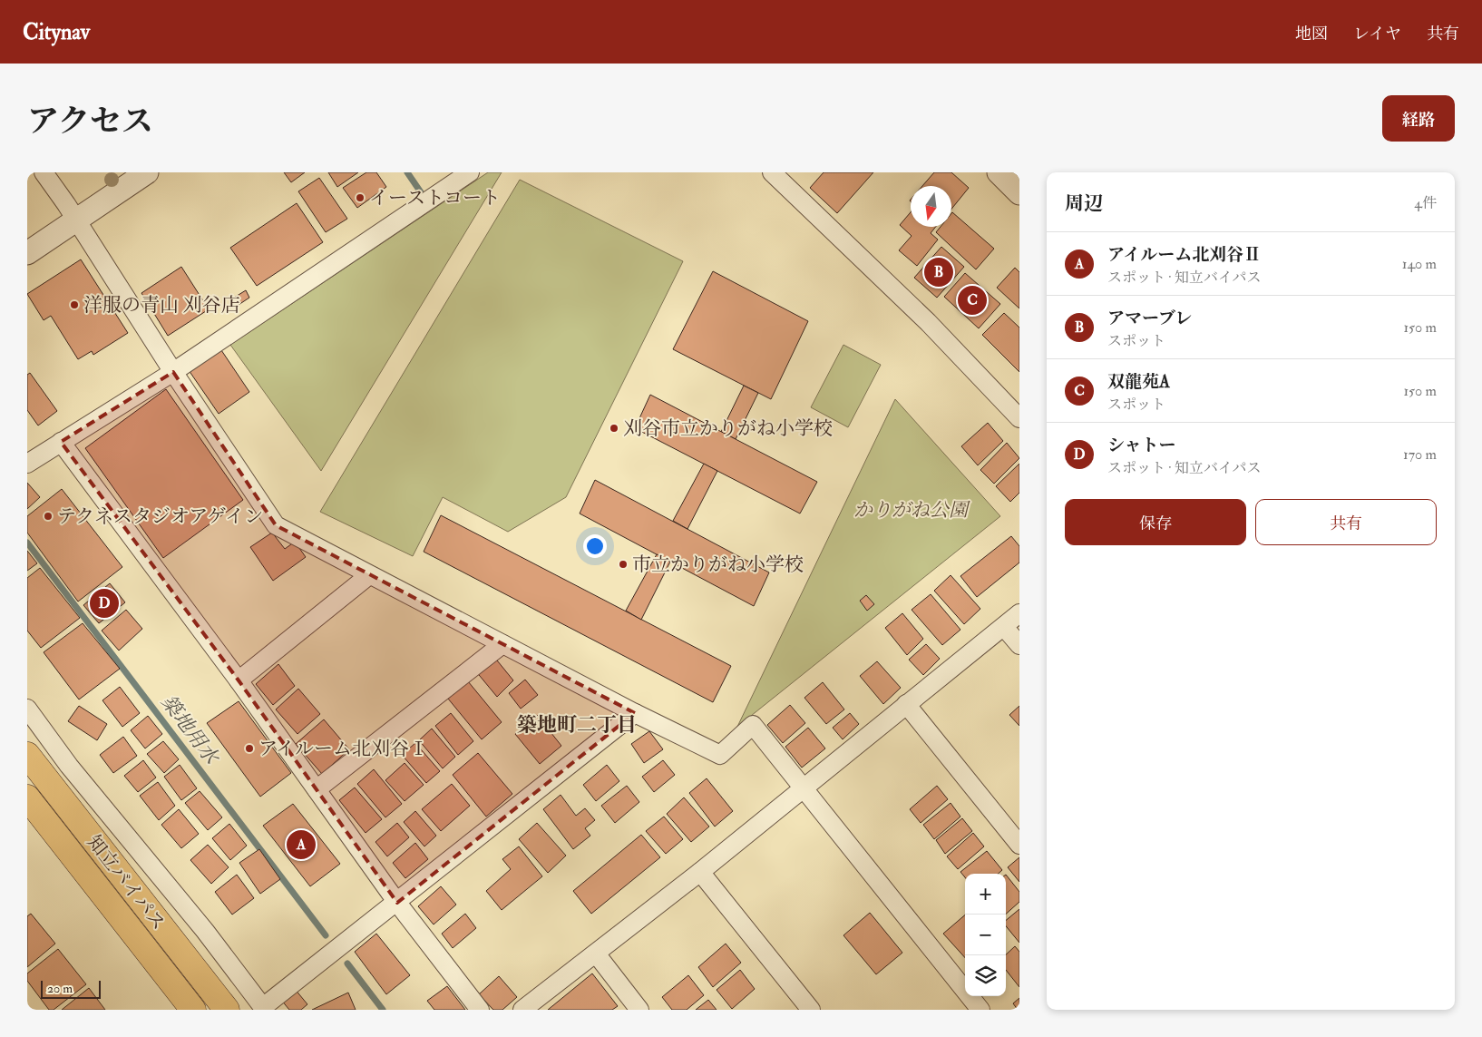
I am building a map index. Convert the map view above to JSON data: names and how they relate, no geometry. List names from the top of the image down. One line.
{"streets":{"highway":["知立バイパス"]},"districts":["築地町二丁目"],"water":["築地用水"],"parks":["かりがね公園"],"places":["イーストコート","洋服の青山 刈谷店","刈谷市立かりがね小学校","テクネスタジオアゲイン","市立かりがね小学校","アイルーム北刈谷Ⅰ"],"scale_bar":"20 m","north":"bottom","page":{"header":"Citynav","nav":["地図","レイヤ","共有"],"title":"アクセス","buttons":["経路",["保存","共有"]],"heading":["周辺","4件"],"list":[{"mark":"A","name":"アイルーム北刈谷Ⅱ","note":"スポット · 知立バイパス","value":"140 m"},{"mark":"B","name":"アマーブレ","note":"スポット","value":"150 m"},{"mark":"C","name":"双龍苑A","note":"スポット","value":"150 m"},{"mark":"D","name":"シャトー","note":"スポット · 知立バイパス","value":"170 m"}],"pins":["B","C","D","A"],"map_buttons":["+","−"],"scale":"20 m"}}
